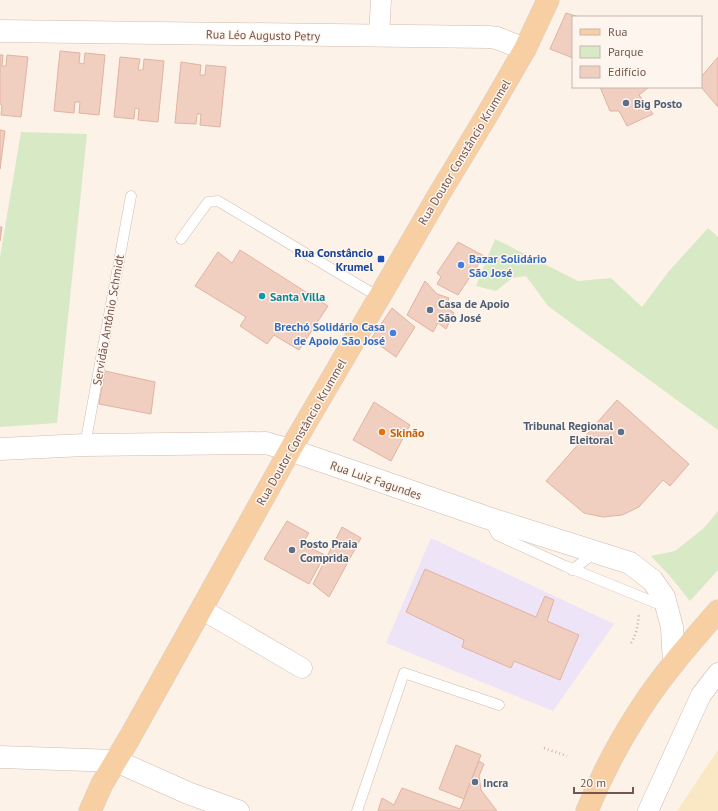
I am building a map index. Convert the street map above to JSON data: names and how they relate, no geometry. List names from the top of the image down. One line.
{"streets":{"main road":["Rua Léo Augusto Petry","Rua Doutor Constâncio Krummel","Rua Luiz Fagundes"],"lane":["Servidão Antônio Schmidt"]},"crossings":[["Rua Léo Augusto Petry","Rua Doutor Constâncio Krummel"],["Rua Doutor Constâncio Krummel","Rua Luiz Fagundes"],["Servidão Antônio Schmidt","Rua Luiz Fagundes"]],"places":{"other":["Big Posto","Bazar Solidário São José","Santa Villa","Casa de Apoio São José","Brechó Solidário Casa de Apoio São José","Skinão","Tribunal Regional Eleitoral","Posto Praia Comprida","Incra"],"transit":["Rua Constâncio Krumel"]},"legend":["Rua","Parque","Edifício"],"scale_bar":"20 m"}
